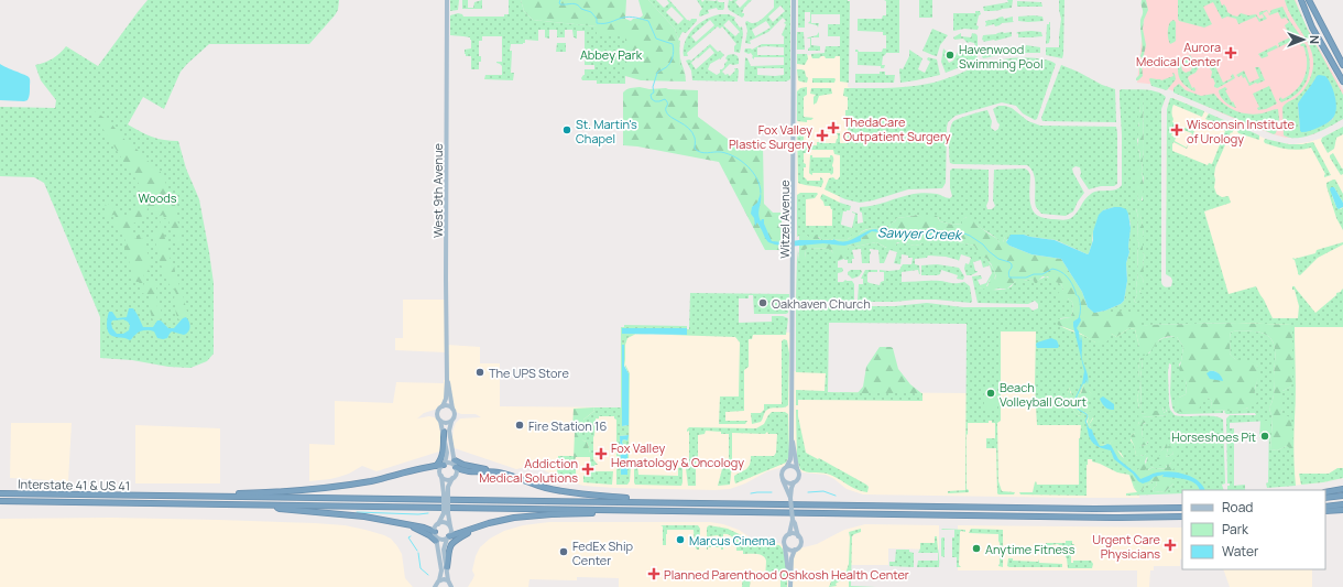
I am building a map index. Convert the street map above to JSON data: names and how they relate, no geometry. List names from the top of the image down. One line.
{"streets":{"highway":["Interstate 41 & US 41"],"main road":["West 9th Avenue","Witzel Avenue"]},"water":["Sawyer Creek"],"parks":["Abbey Park","Woods"],"places":{"health":["Aurora Medical Center","ThedaCare Outpatient Surgery","Wisconsin Institute of Urology","Fox Valley Plastic Surgery","Fox Valley Hematology & Oncology","Addiction Medical Solutions","Urgent Care Physicians","Planned Parenthood Oshkosh Health Center"],"other":["Havenwood Swimming Pool","St. Martin's Chapel","Oakhaven Church","The UPS Store","Beach Volleyball Court","Fire Station 16","Horseshoes Pit","Marcus Cinema","Anytime Fitness","FedEx Ship Center"]},"legend":["Road","Park","Water"],"north":"right"}
